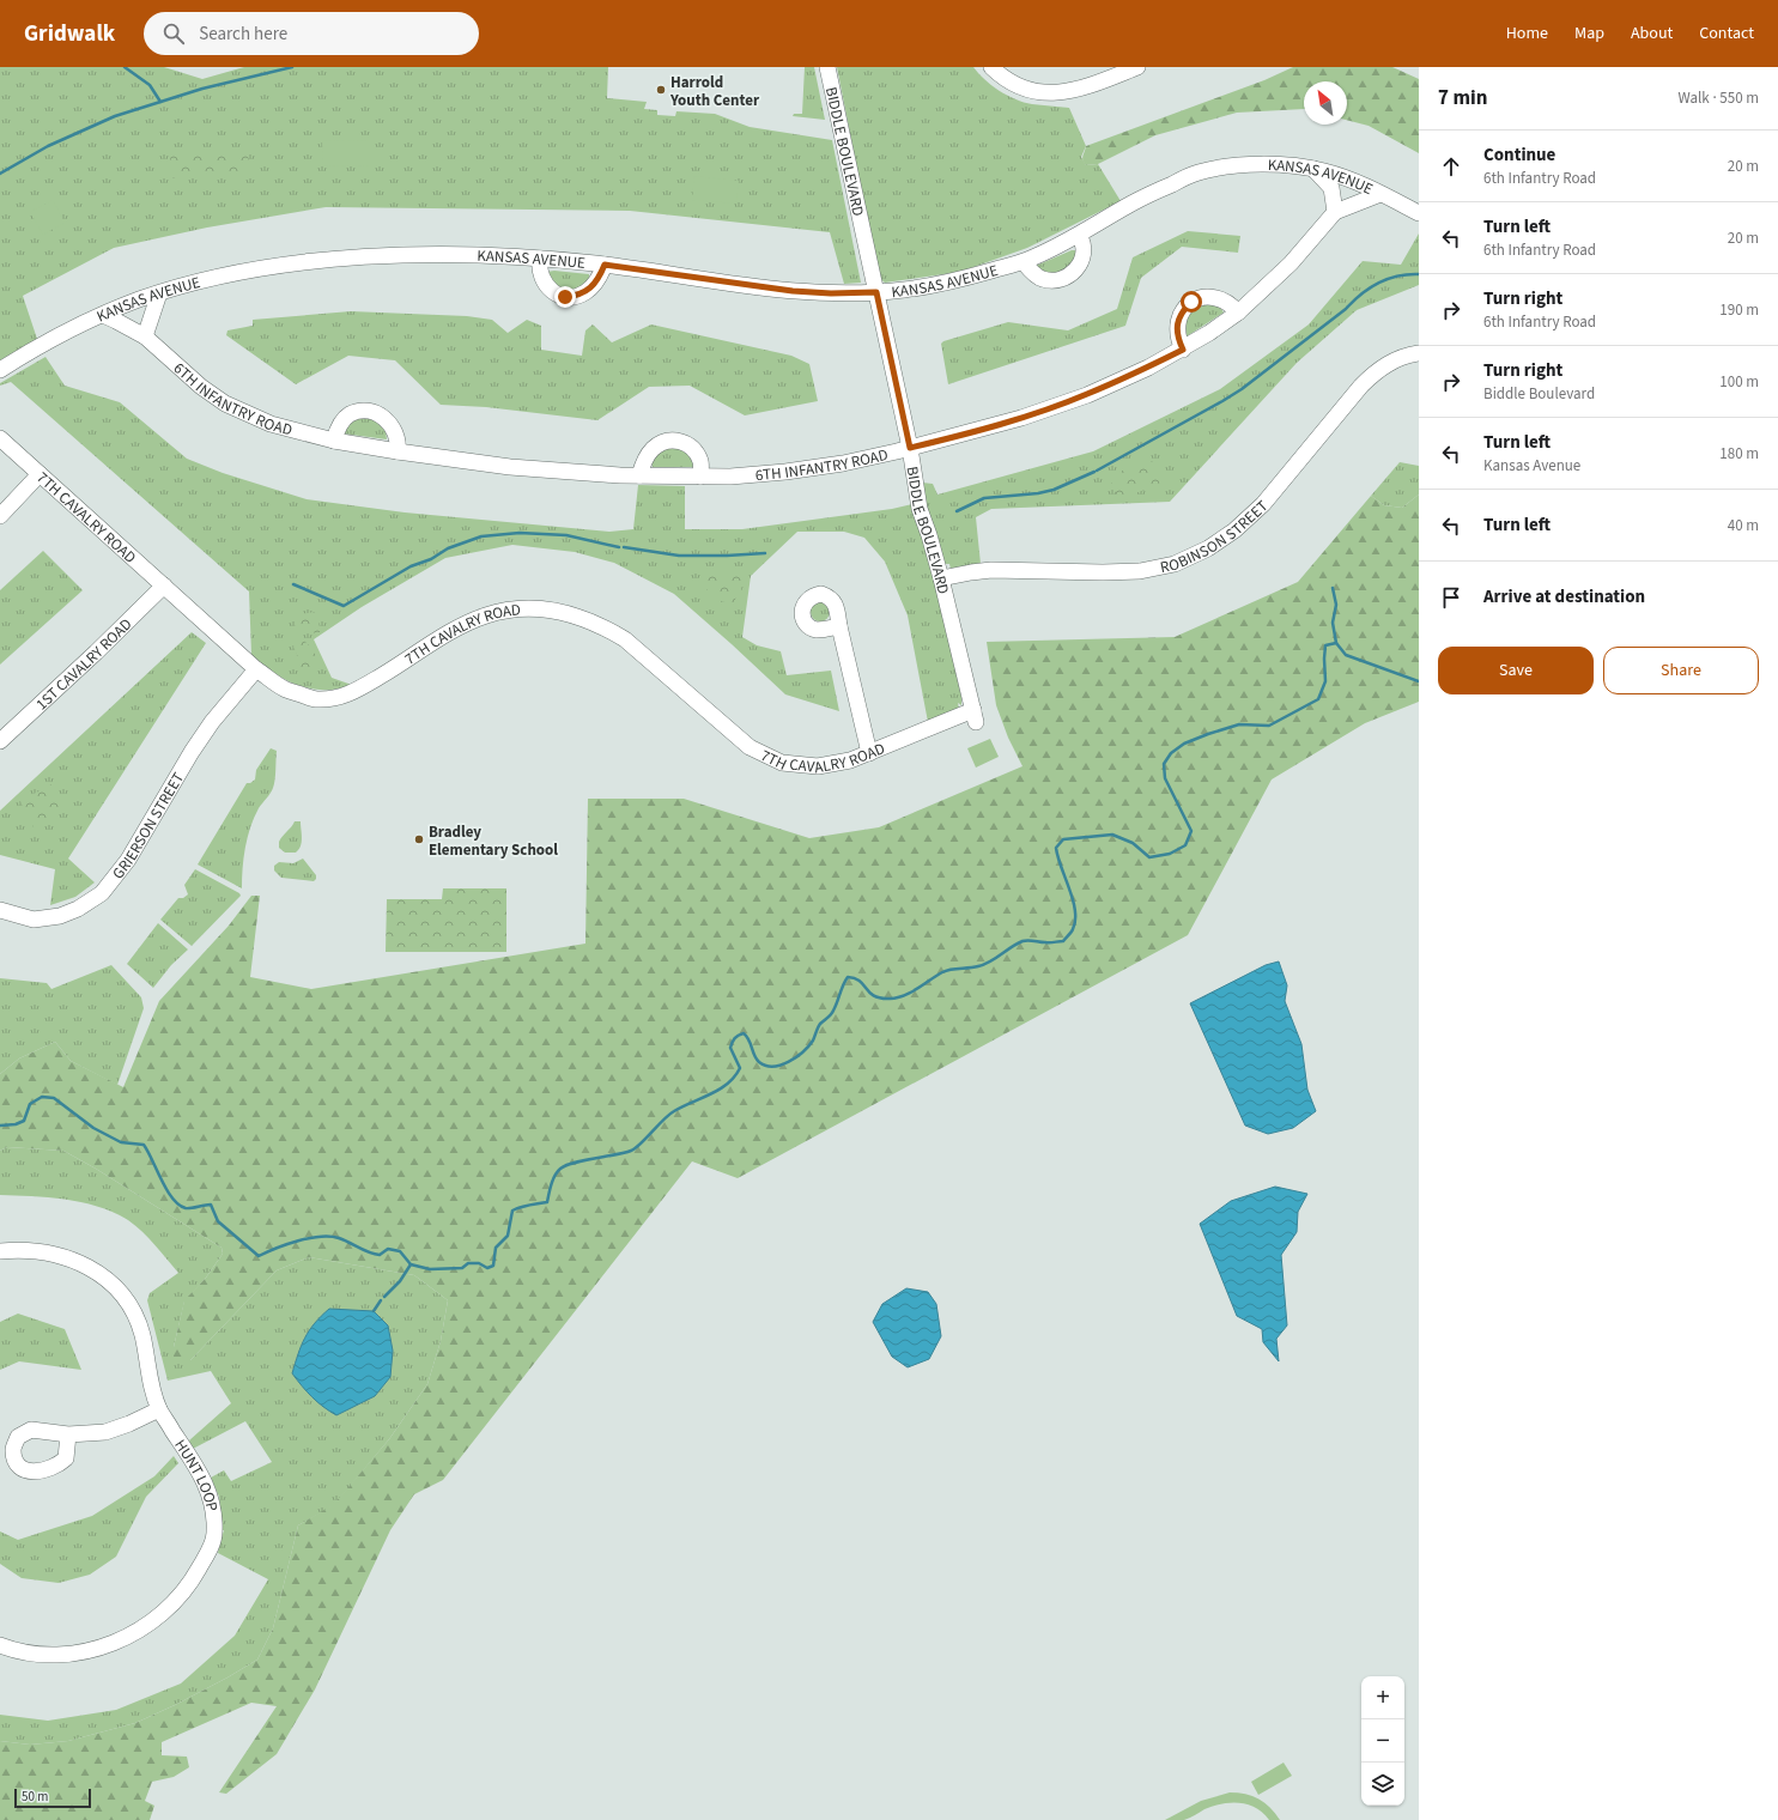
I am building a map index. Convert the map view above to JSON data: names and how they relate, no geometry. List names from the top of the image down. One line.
{"streets":{"street":["BIDDLE BOULEVARD","KANSAS AVENUE","6TH INFANTRY ROAD","7TH CAVALRY ROAD","ROBINSON STREET","1ST CAVALRY ROAD","GRIERSON STREET","HUNT LOOP"]},"crossings":[["BIDDLE BOULEVARD","KANSAS AVENUE"],["BIDDLE BOULEVARD","6TH INFANTRY ROAD"],["BIDDLE BOULEVARD","7TH CAVALRY ROAD"],["BIDDLE BOULEVARD","ROBINSON STREET"],["KANSAS AVENUE","6TH INFANTRY ROAD"],["7TH CAVALRY ROAD","1ST CAVALRY ROAD"],["7TH CAVALRY ROAD","GRIERSON STREET"]],"places":["Harrold Youth Center","Bradley Elementary School"],"scale_bar":"50 m","north":"top left","page":{"header":"Gridwalk","search":"Search here","nav":["Home","Map","About","Contact"],"heading":["7 min","Walk · 550 m"],"list":[["Continue","6th Infantry Road","20 m"],["Turn left","6th Infantry Road","20 m"],["Turn right","6th Infantry Road","190 m"],["Turn right","Biddle Boulevard","100 m"],["Turn left","Kansas Avenue","180 m"],["Turn left","40 m"],"Arrive at destination"],"buttons":["Save","Share"],"map_buttons":["+","−"],"scale":"50 m"}}
